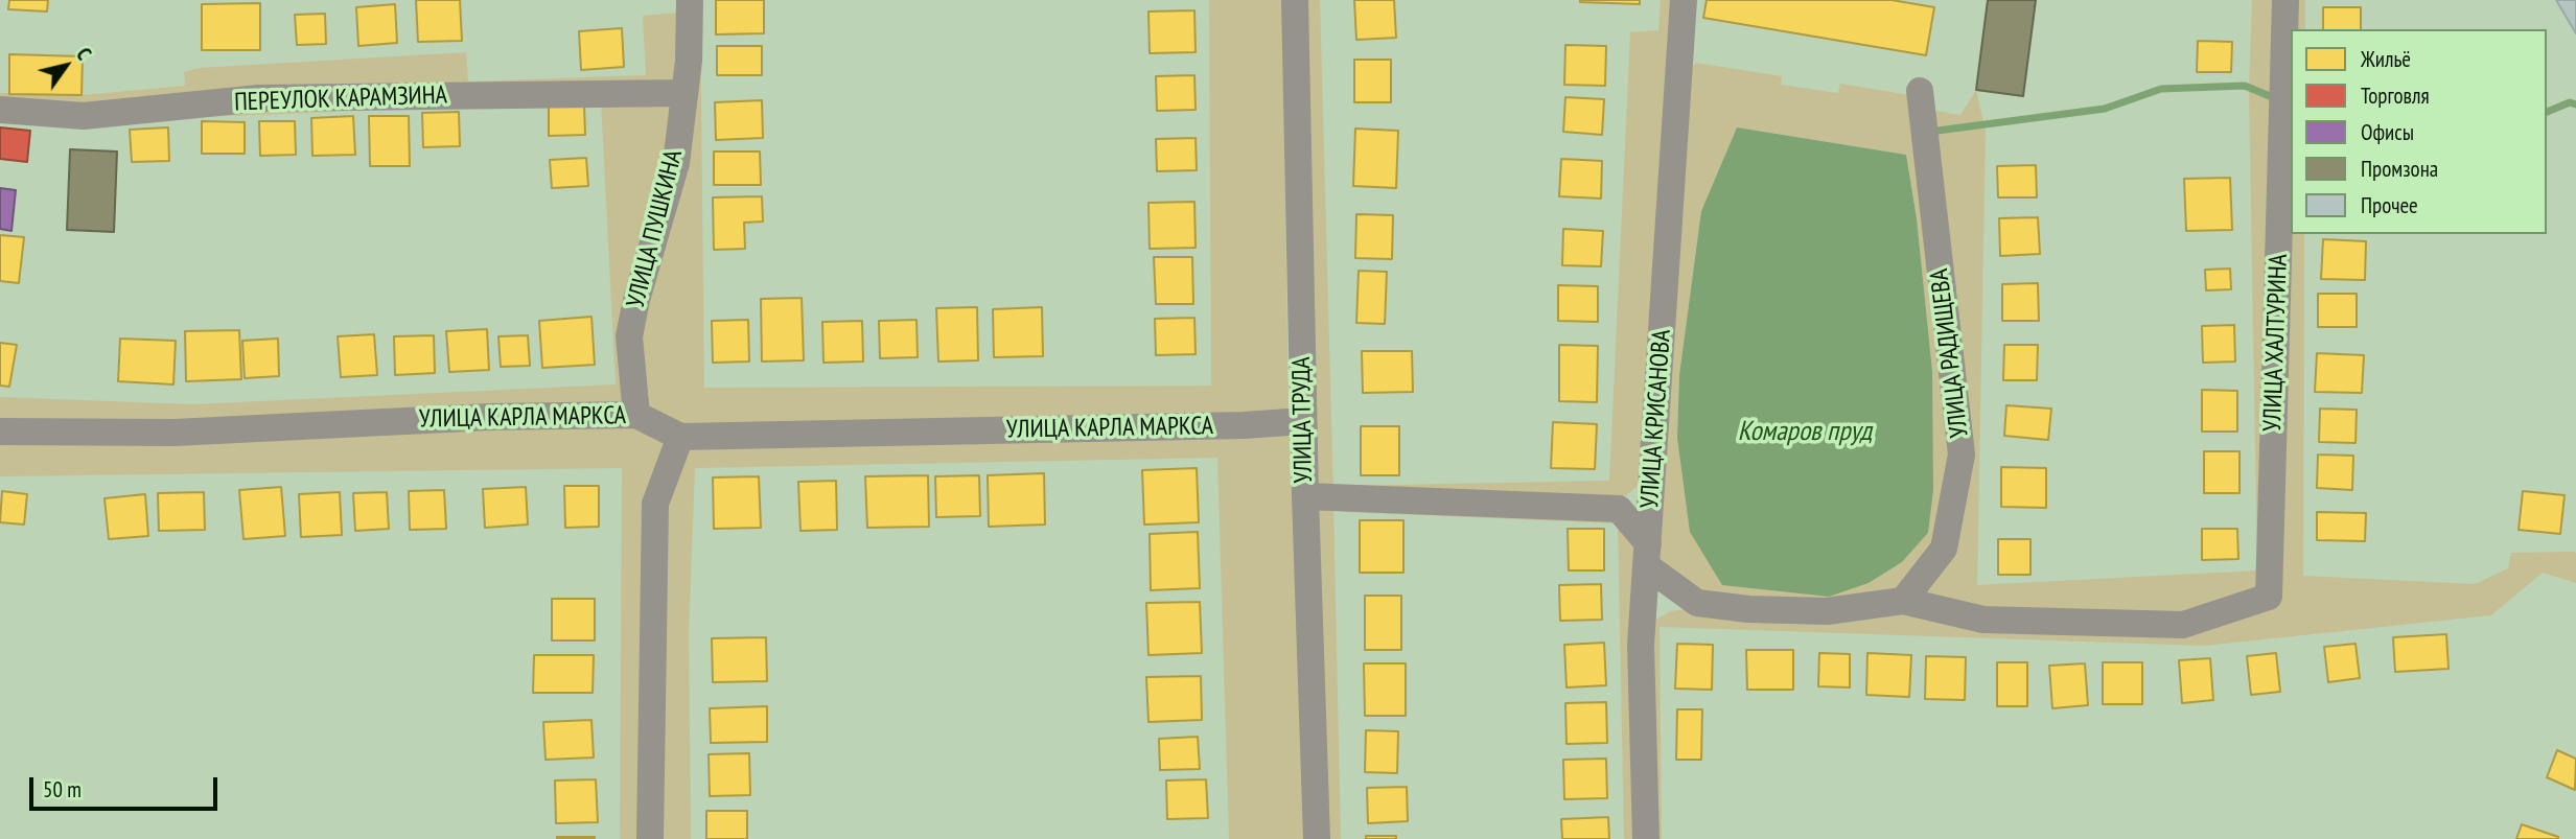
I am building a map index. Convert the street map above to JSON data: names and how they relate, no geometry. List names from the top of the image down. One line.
{"streets":{"street":["ПЕРЕУЛОК КАРАМЗИНА","УЛИЦА ПУШКИНА","УЛИЦА ХАЛТУРИНА","УЛИЦА РАДИЩЕВА","УЛИЦА КАРЛА МАРКСА","УЛИЦА КРИСАНОВА","УЛИЦА ТРУДА"]},"crossings":[["ПЕРЕУЛОК КАРАМЗИНА","УЛИЦА ПУШКИНА"],["УЛИЦА ПУШКИНА","УЛИЦА КАРЛА МАРКСА"],["УЛИЦА ХАЛТУРИНА","УЛИЦА РАДИЩЕВА"],["УЛИЦА КАРЛА МАРКСА","УЛИЦА ТРУДА"]],"water":["Комаров пруд"],"legend":["Жильё","Торговля","Офисы","Промзона","Прочее"],"scale_bar":"50 m","north":"top right"}
